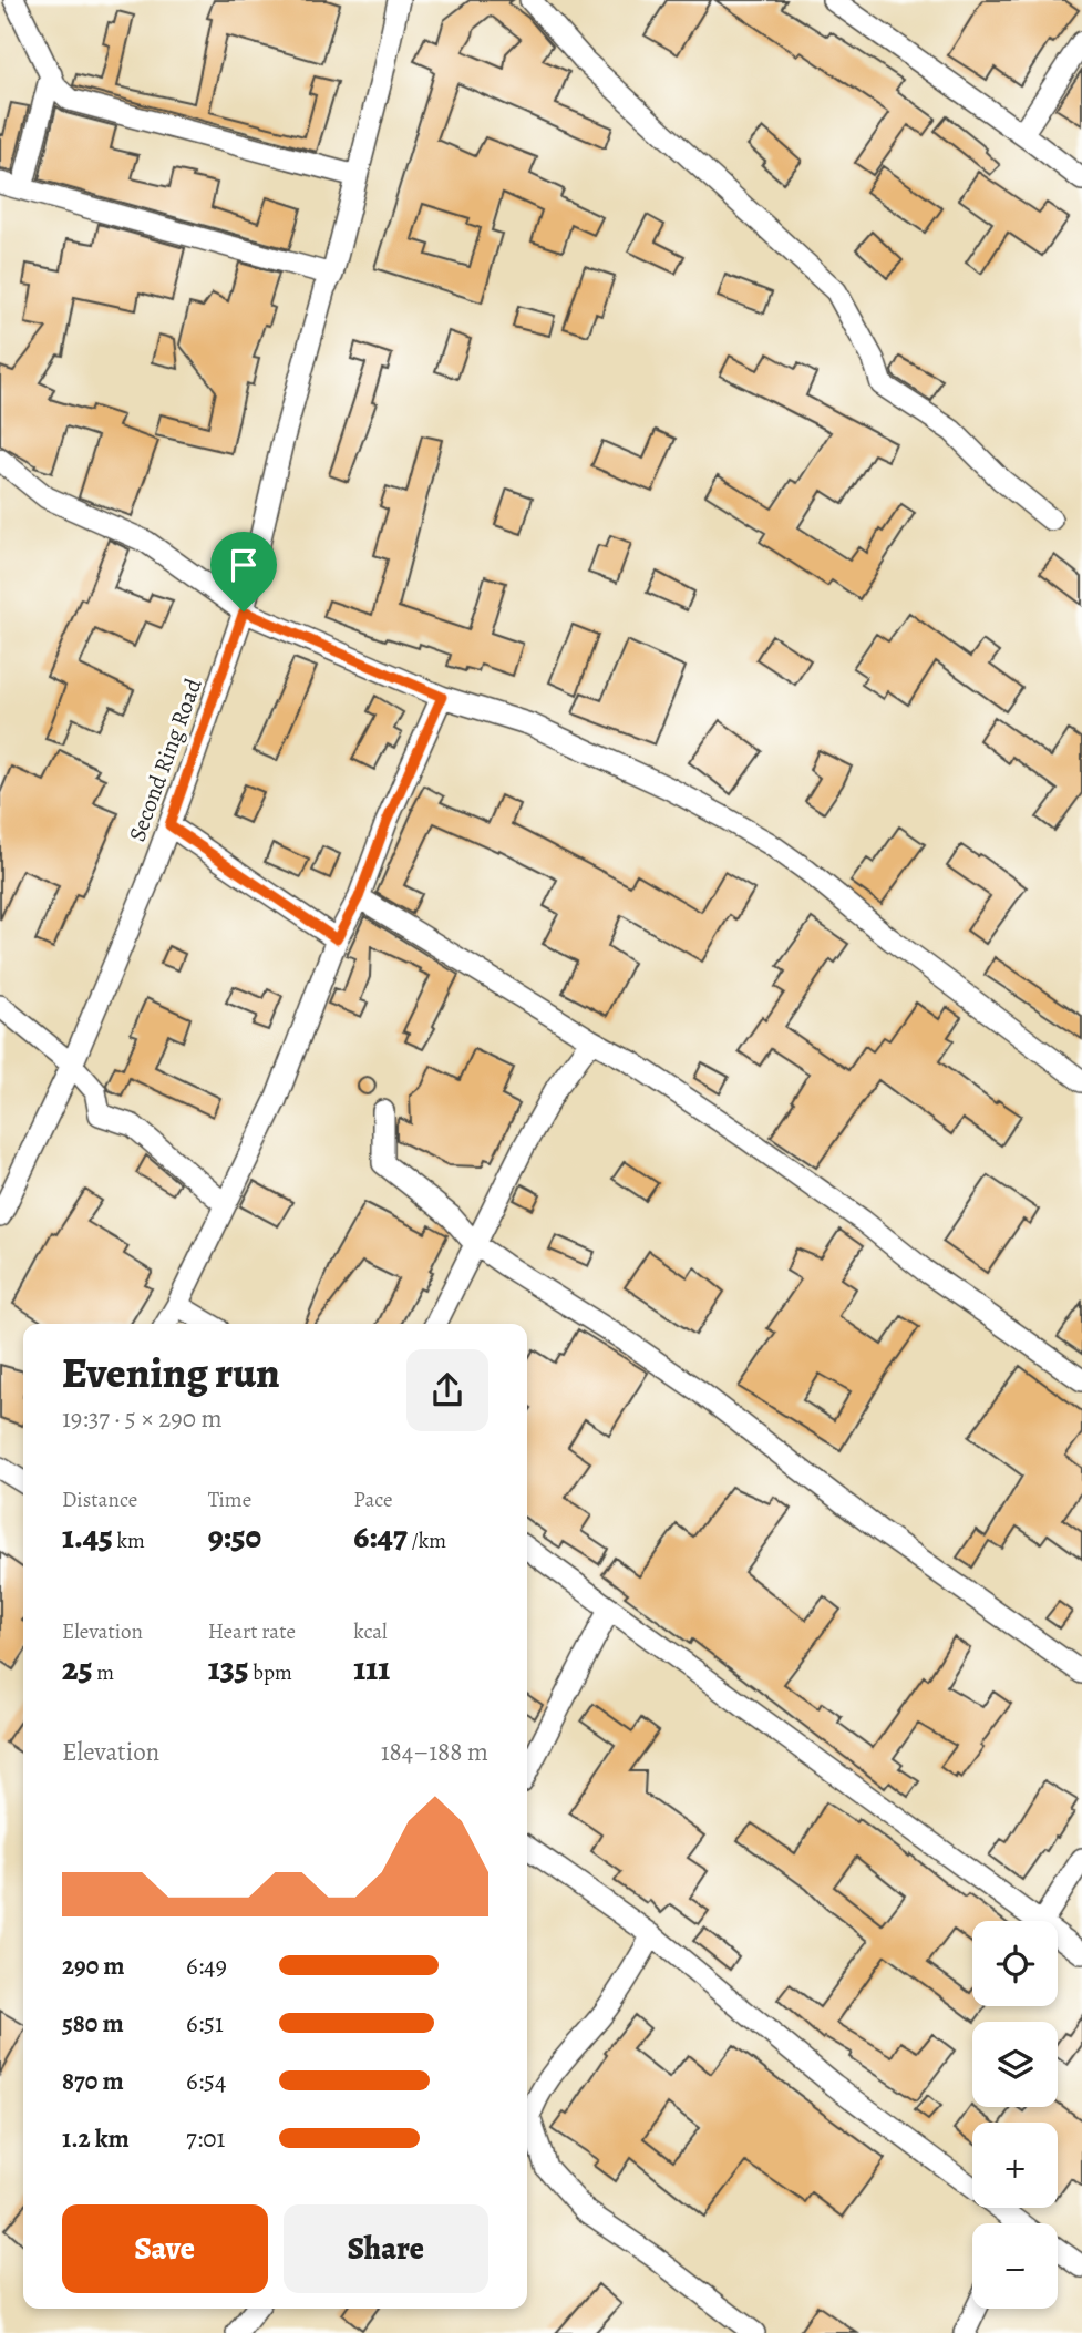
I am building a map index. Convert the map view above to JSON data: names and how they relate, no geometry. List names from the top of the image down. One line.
{"streets":{"street":["Second Ring Road"]},"page":{"heading":["Evening run","19:37 · 5 × 290 m"],"stats":[["Distance","1.45 km"],["Time","9:50"],["Pace","6:47 /km"],["Elevation","25 m"],["Heart rate","135 bpm"],["kcal","111"]],"chart":["Elevation","184–188 m"],"map_buttons":["+","−"],"list":[{"name":"290 m","note":"6:49"},{"name":"580 m","note":"6:51"},{"name":"870 m","note":"6:54"},{"name":"1.2 km","note":"7:01"}],"buttons":["Save","Share"]}}
